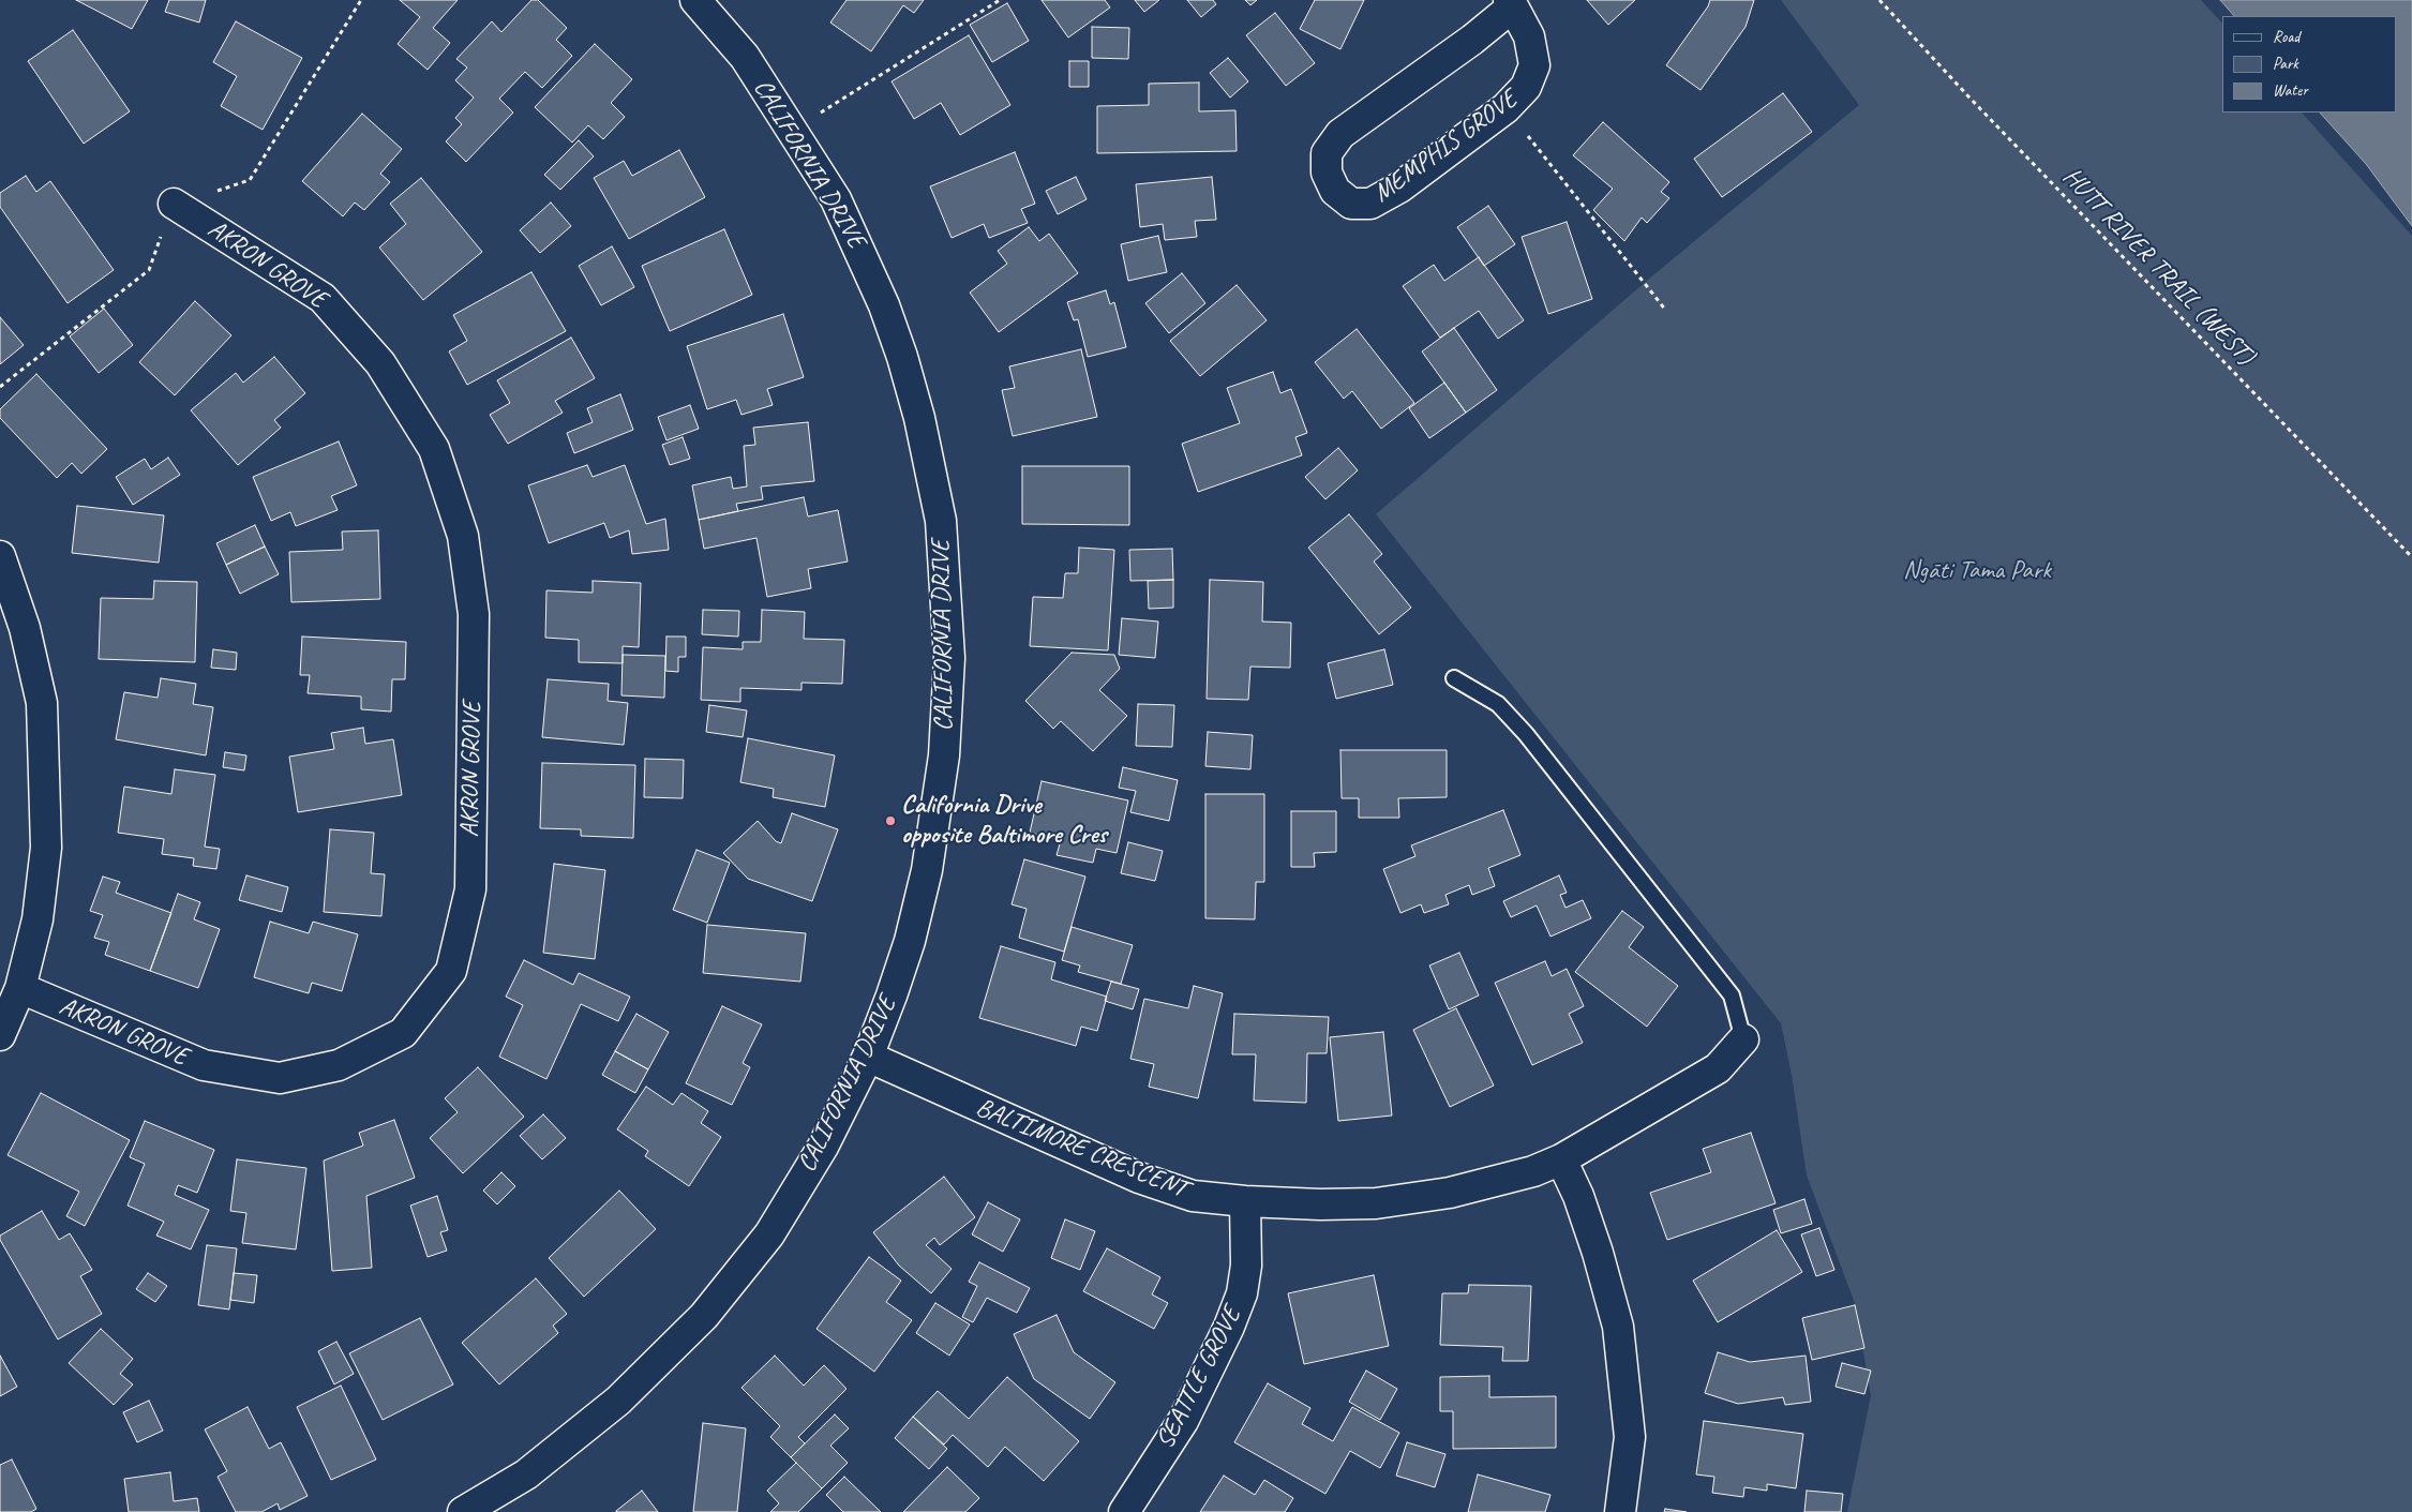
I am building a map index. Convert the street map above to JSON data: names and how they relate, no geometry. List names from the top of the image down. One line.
{"streets":{"street":["MEMPHIS GROVE","CALIFORNIA DRIVE","AKRON GROVE","BALTIMORE CRESCENT","SEATTLE GROVE"],"path":["HUTT RIVER TRAIL (WEST)"]},"crossings":[["CALIFORNIA DRIVE","BALTIMORE CRESCENT"],["BALTIMORE CRESCENT","SEATTLE GROVE"]],"parks":["Ngāti Tama Park"],"places":["California Drive opposite Baltimore Cres"],"legend":["Road","Park","Water"]}
